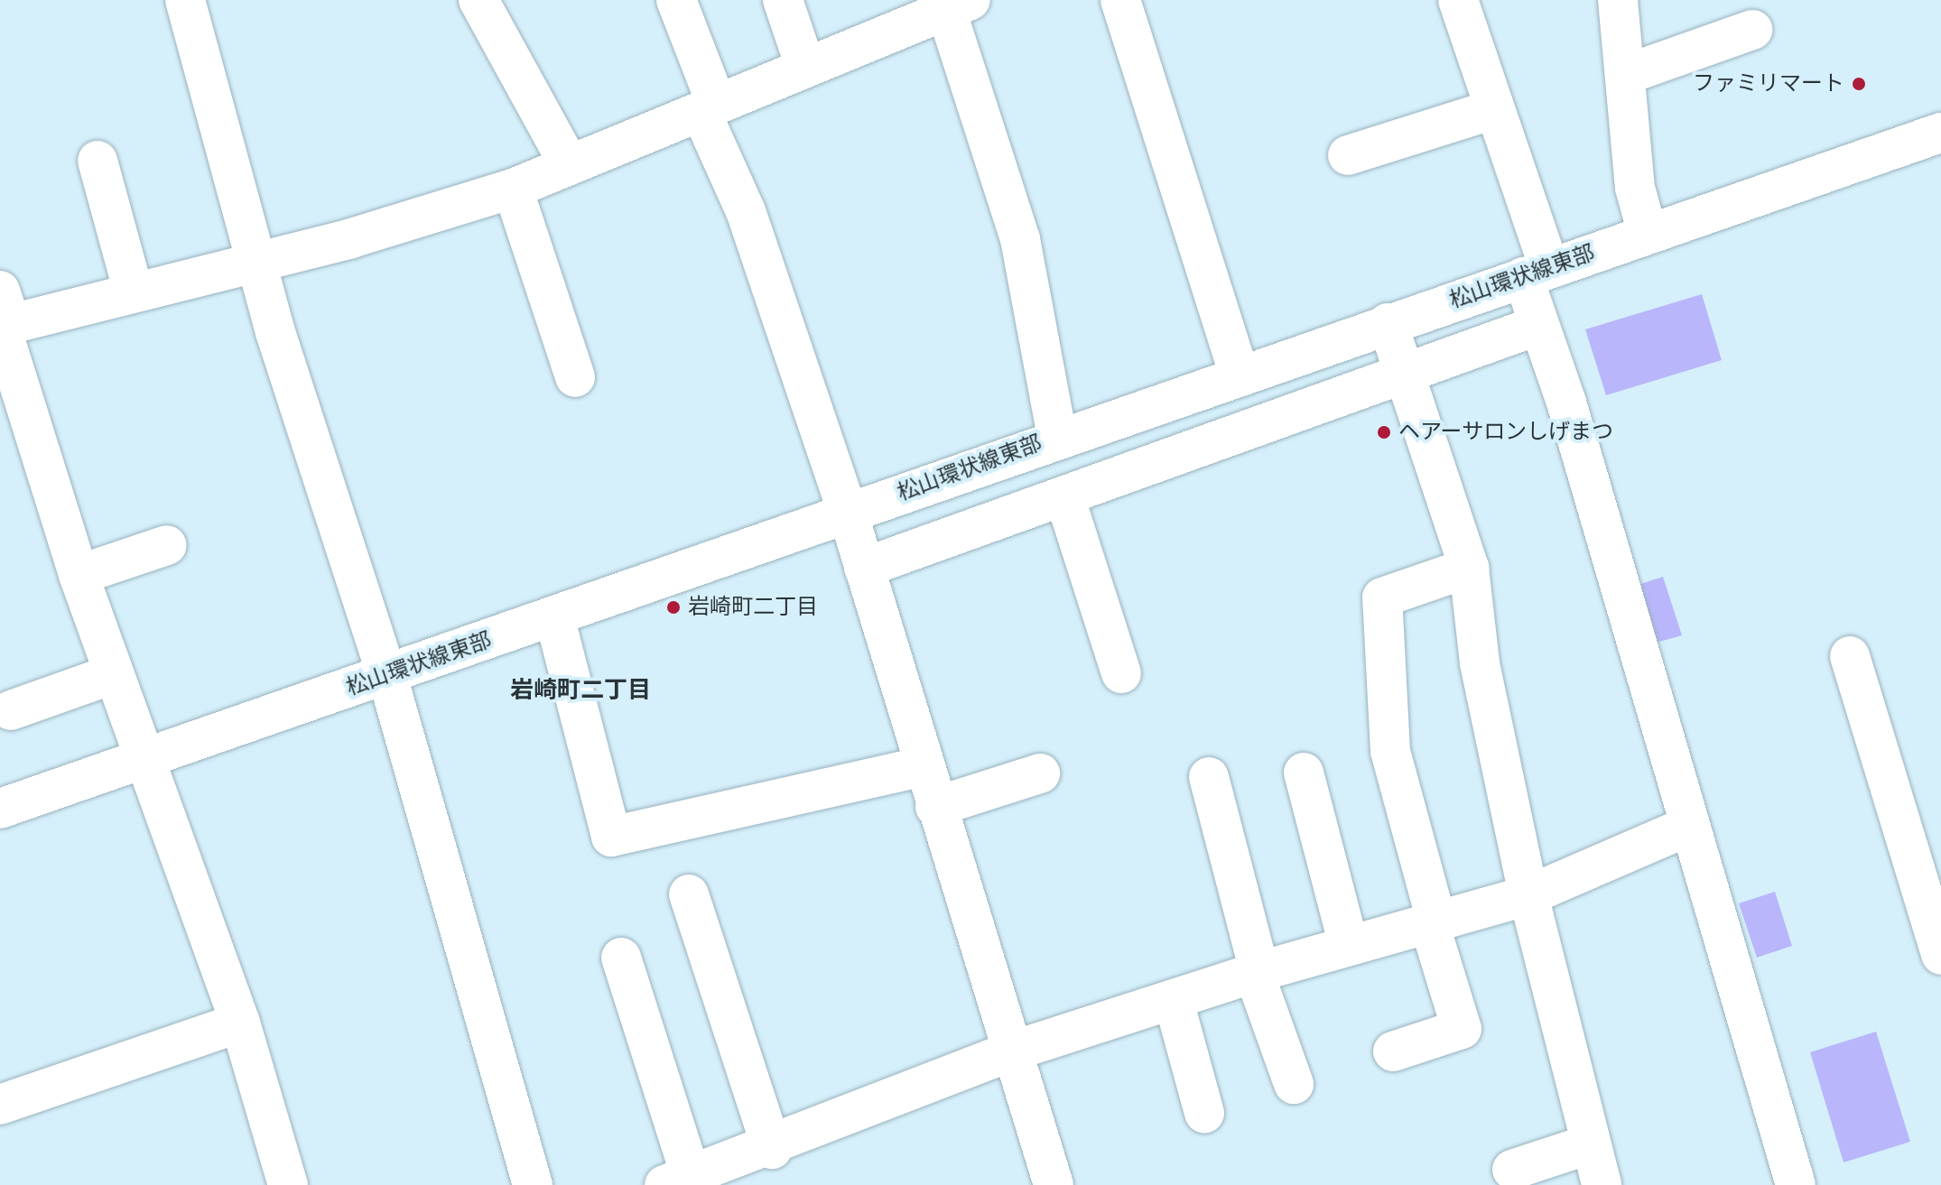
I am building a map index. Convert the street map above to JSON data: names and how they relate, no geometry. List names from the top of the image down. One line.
{"streets":{"street":["松山環状線東部"]},"districts":["岩崎町二丁目"],"places":["ファミリマート","ヘアーサロンしげまつ","岩崎町二丁目"]}
